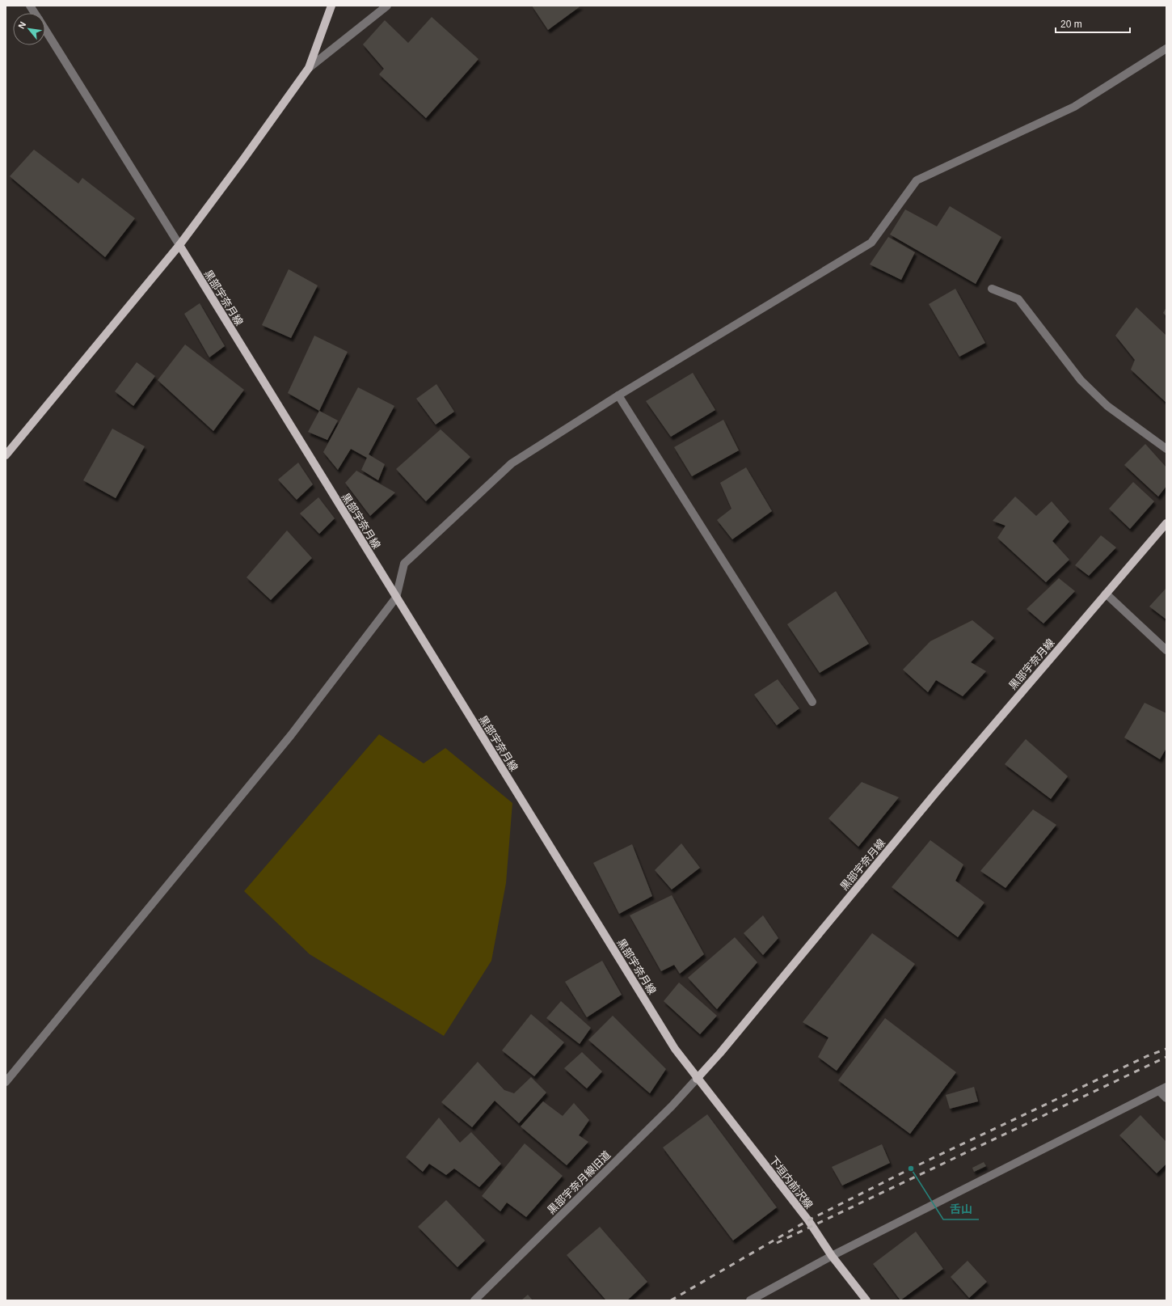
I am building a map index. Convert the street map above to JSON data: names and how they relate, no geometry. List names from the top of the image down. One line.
{"streets":{"main road":["黒部宇奈月線","下垣内前沢線"],"street":["黒部宇奈月線旧道"]},"crossings":[["黒部宇奈月線","黒部宇奈月線旧道"],["黒部宇奈月線","下垣内前沢線"],["黒部宇奈月線旧道","下垣内前沢線"]],"places":["舌山"],"scale_bar":"20 m","north":"top left"}
